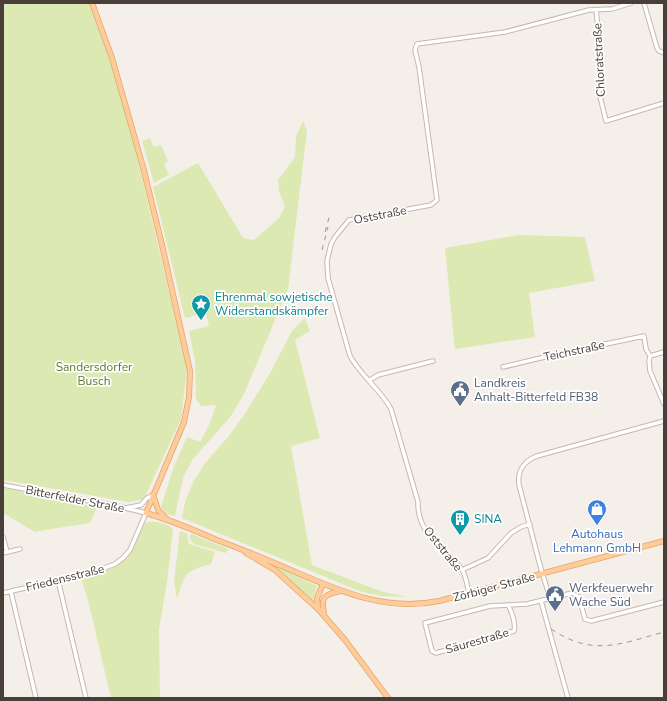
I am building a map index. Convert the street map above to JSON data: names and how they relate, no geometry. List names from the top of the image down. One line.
{"streets":{"main road":["Zörbiger Straße"],"street":["Chloratstraße","Oststraße","Teichstraße","Bitterfelder Straße","Friedensstraße","Säurestraße"]},"crossings":[["Chloratstraße","Oststraße"],["Oststraße","Zörbiger Straße"],["Bitterfelder Straße","Friedensstraße"]],"parks":["Sandersdorfer Busch"],"places":{"place":["Ehrenmal sowjetische Widerstandskämpfer"],"public building":["Landkreis Anhalt-Bitterfeld FB38","Werkfeuerwehr Wache Süd"],"shop":["Autohaus Lehmann GmbH"],"building":["SINA"]}}
